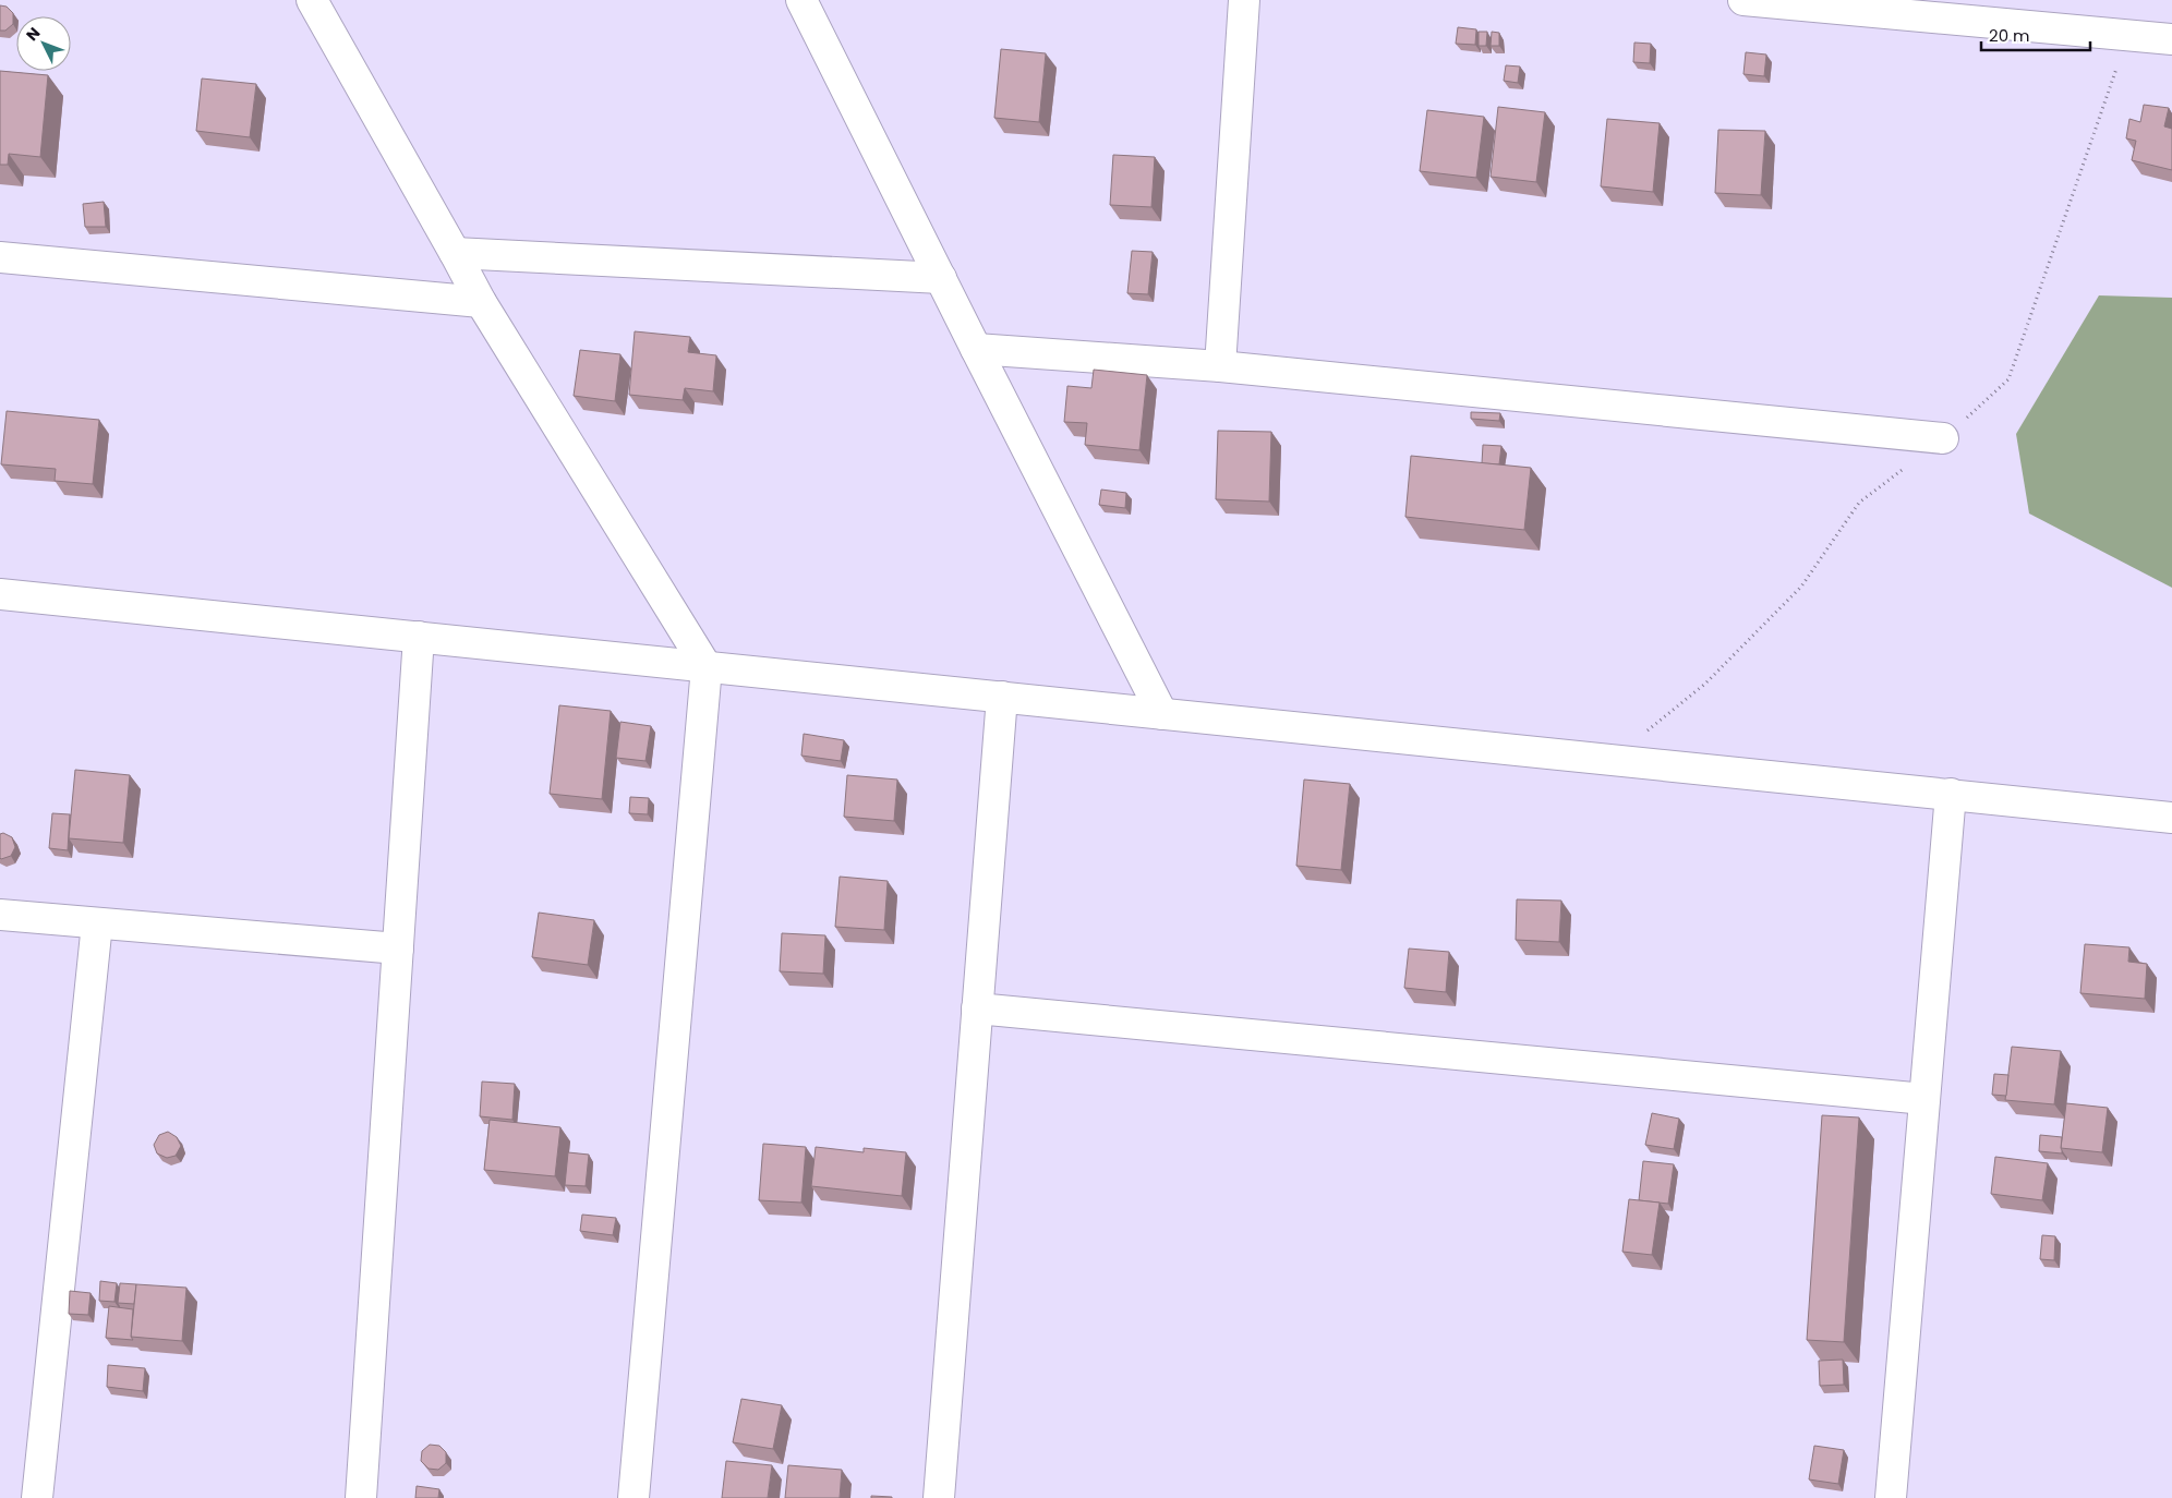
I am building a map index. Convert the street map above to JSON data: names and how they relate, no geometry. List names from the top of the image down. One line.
{"scale_bar":"20 m","north":"top left"}
